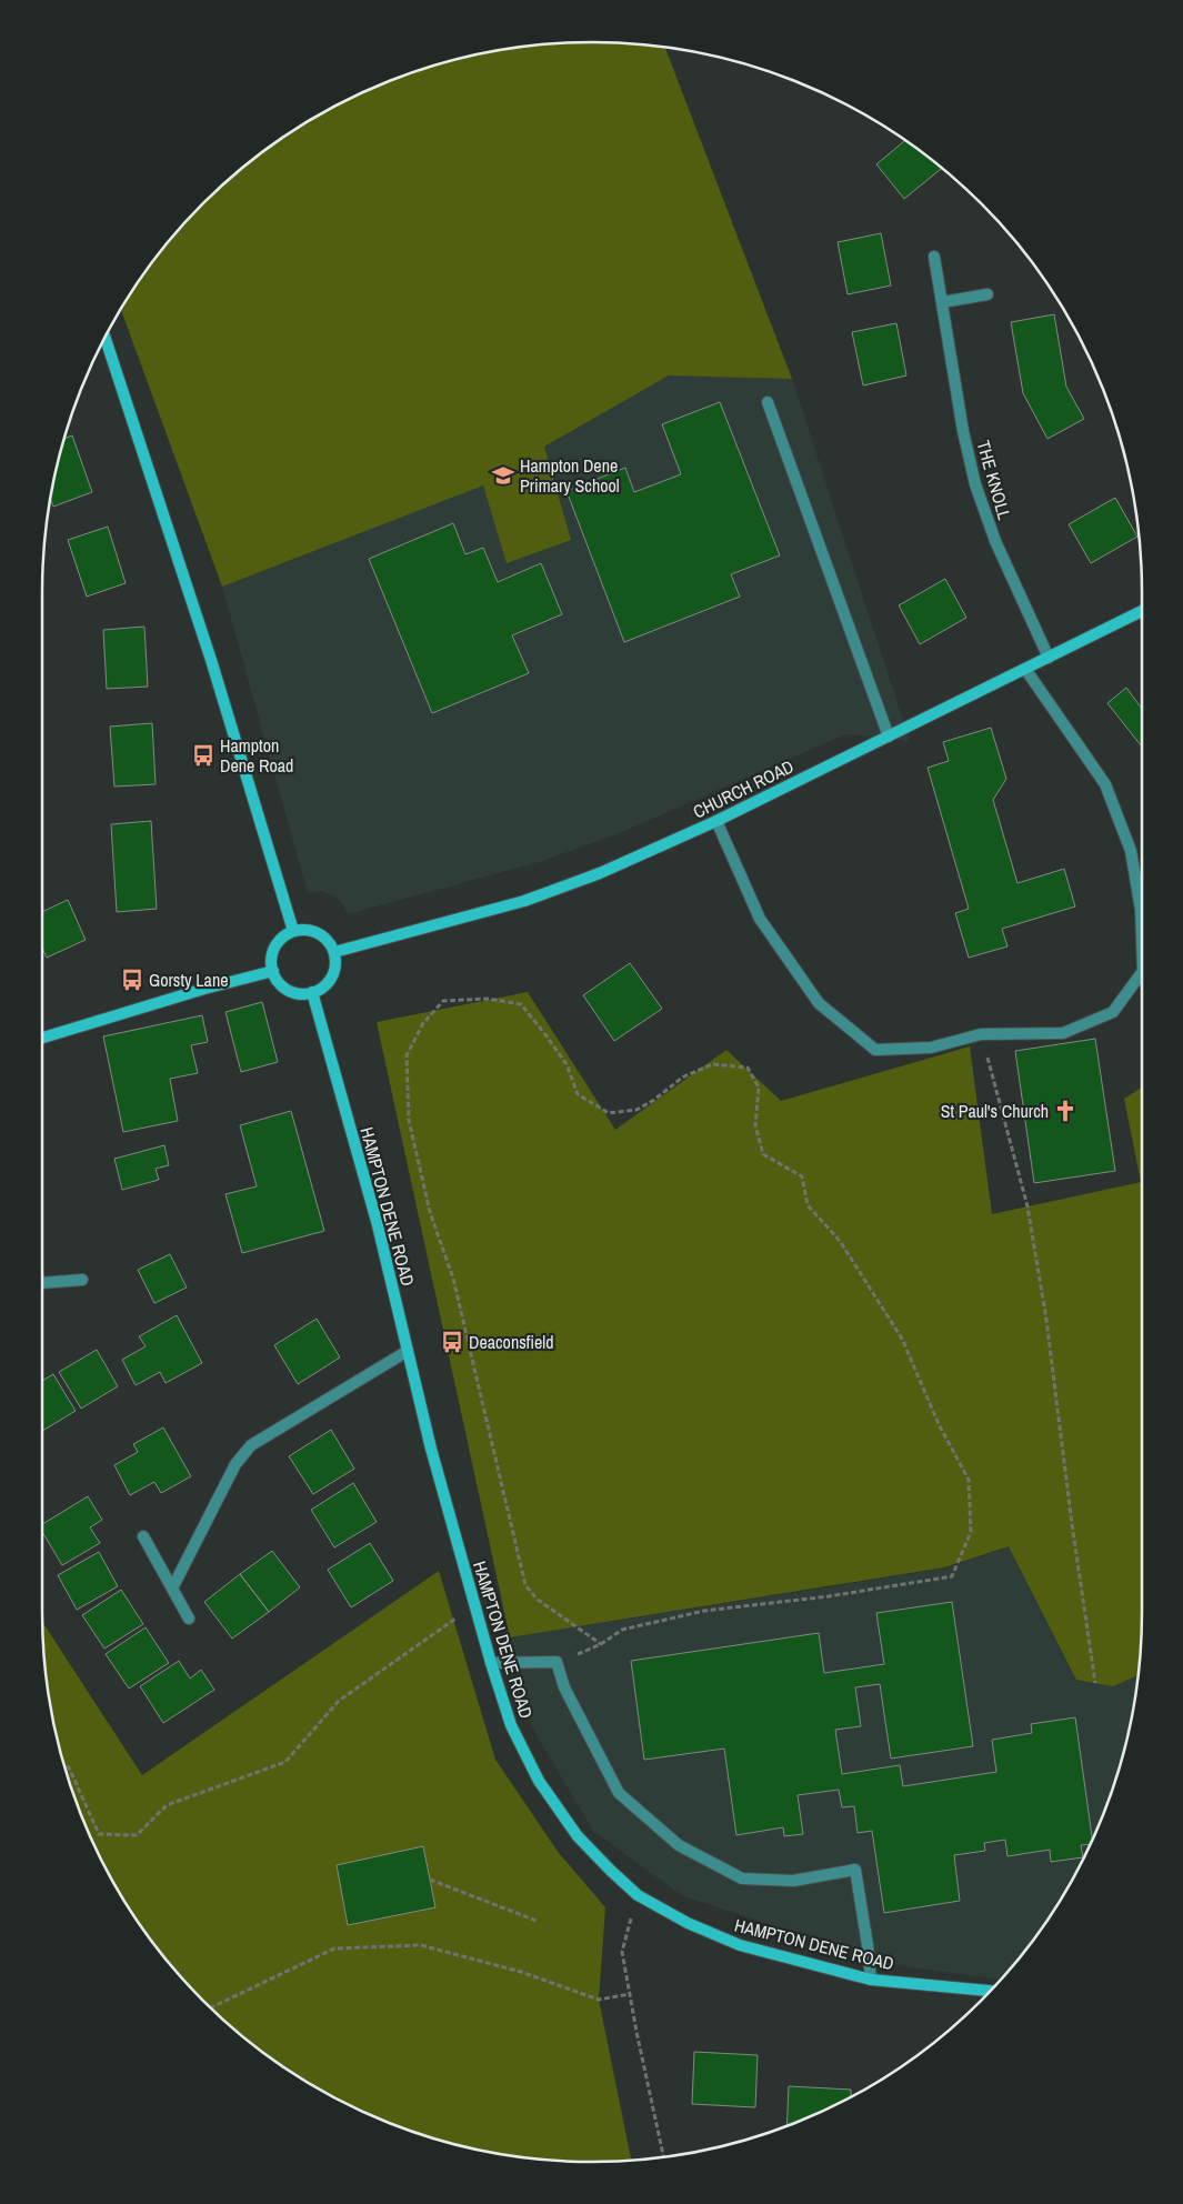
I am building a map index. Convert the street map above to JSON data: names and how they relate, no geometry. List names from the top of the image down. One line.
{"streets":{"street":["THE KNOLL","CHURCH ROAD","HAMPTON DENE ROAD"]},"crossings":[["THE KNOLL","CHURCH ROAD"],["CHURCH ROAD","HAMPTON DENE ROAD"]],"places":{"school or university":["Hampton Dene Primary School"],"bus stop":["Hampton Dene Road","Gorsty Lane","Deaconsfield"],"church":["St Paul's Church"]}}
